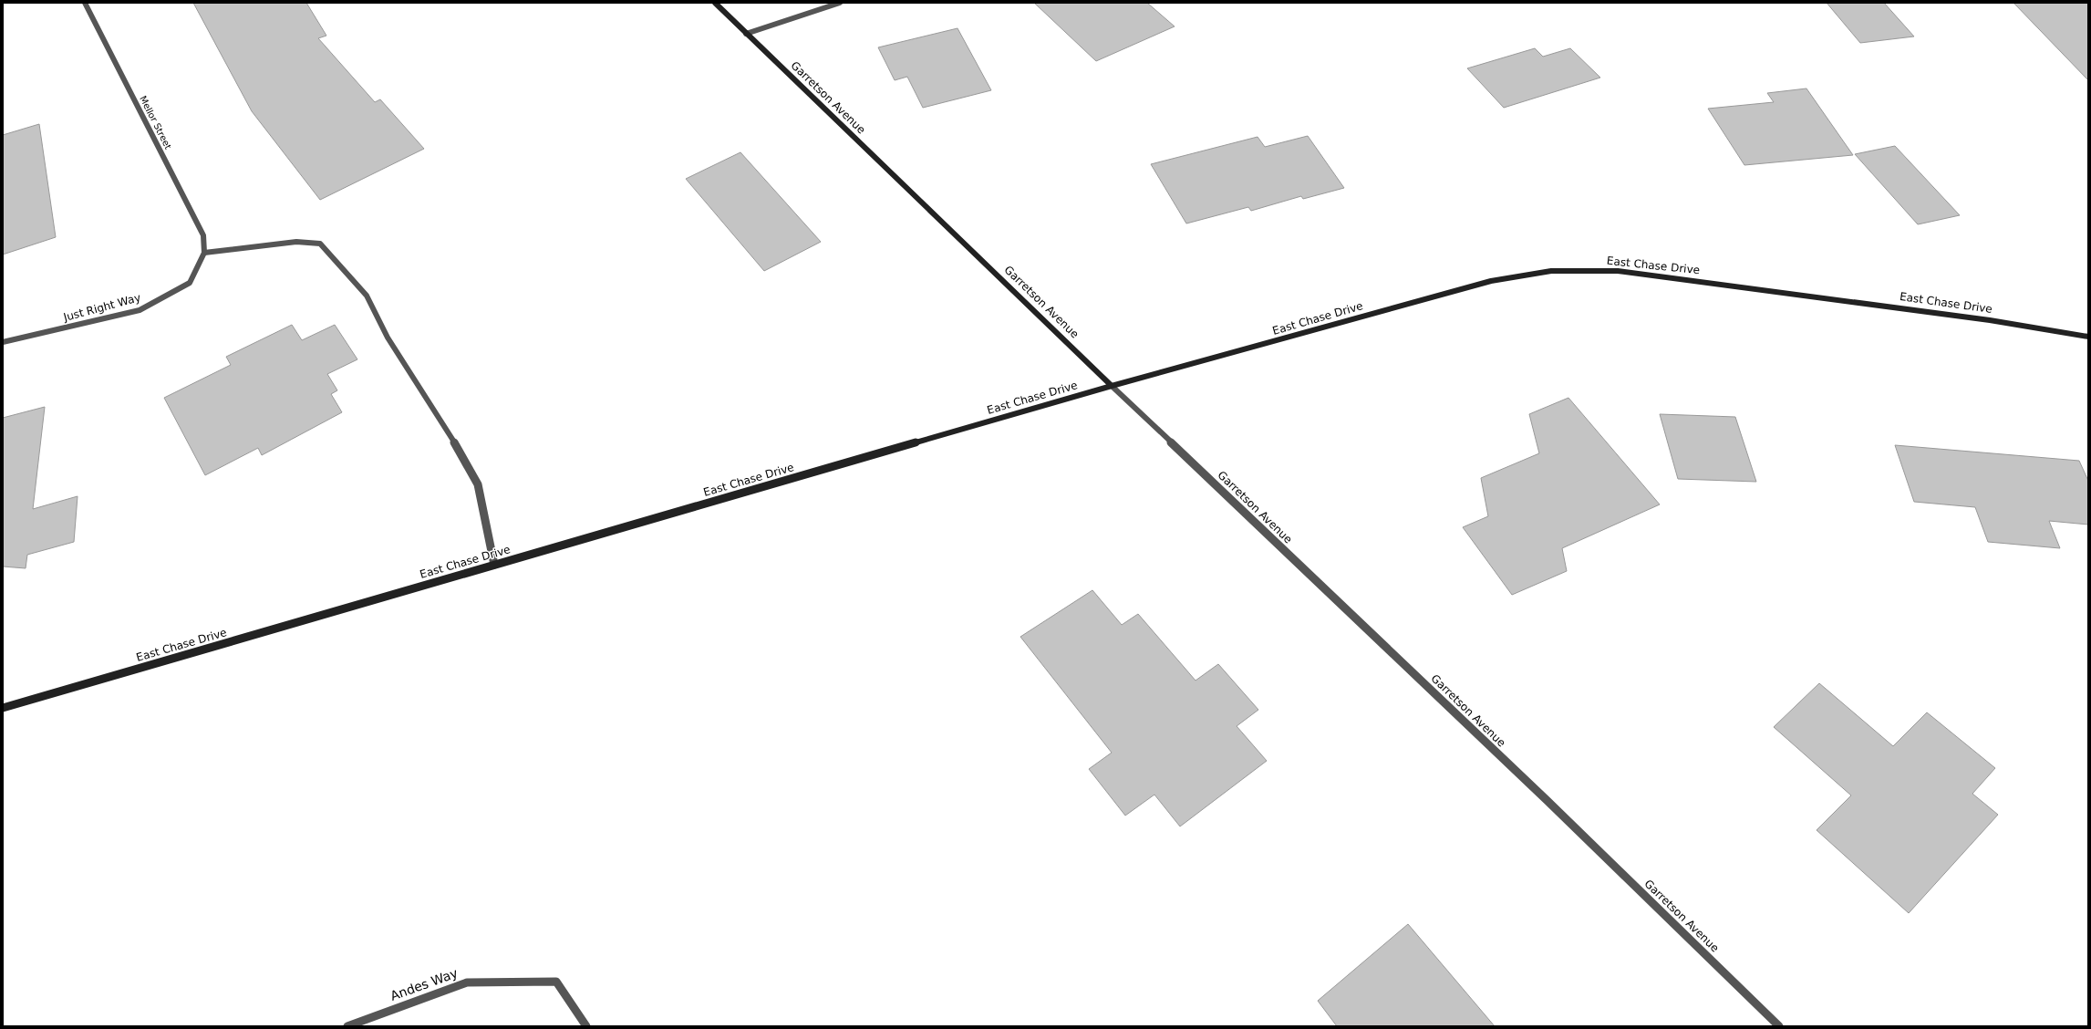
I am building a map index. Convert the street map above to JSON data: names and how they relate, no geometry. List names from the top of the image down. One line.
{"streets":{"street":["Garretson Avenue","Mellor Street","East Chase Drive","Just Right Way","Andes Way"]},"crossings":[["Garretson Avenue","East Chase Drive"],["Mellor Street","Just Right Way"]]}
